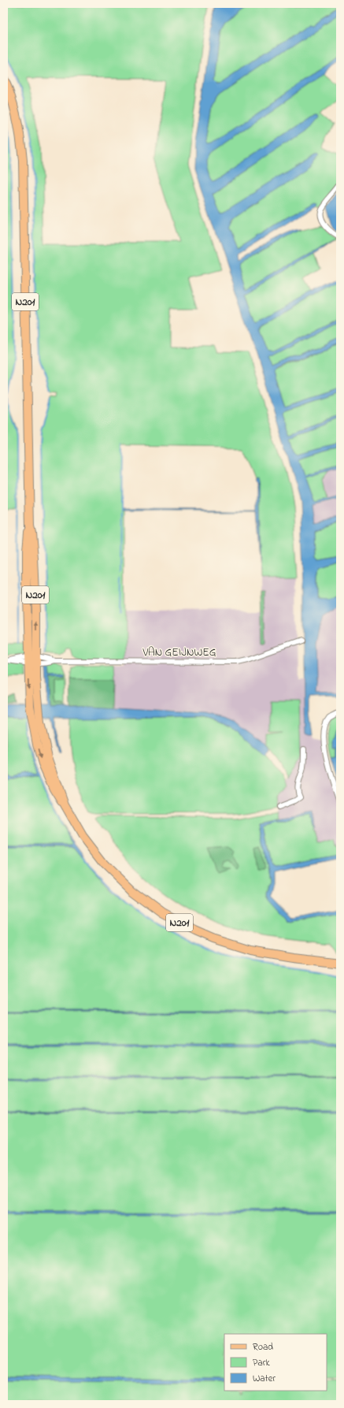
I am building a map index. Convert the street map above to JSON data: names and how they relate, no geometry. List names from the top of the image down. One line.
{"streets":{"main road":["N201"],"street":["VAN GEIJNWEG"]},"crossings":[["N201","VAN GEIJNWEG"]],"legend":["Road","Park","Water"]}
